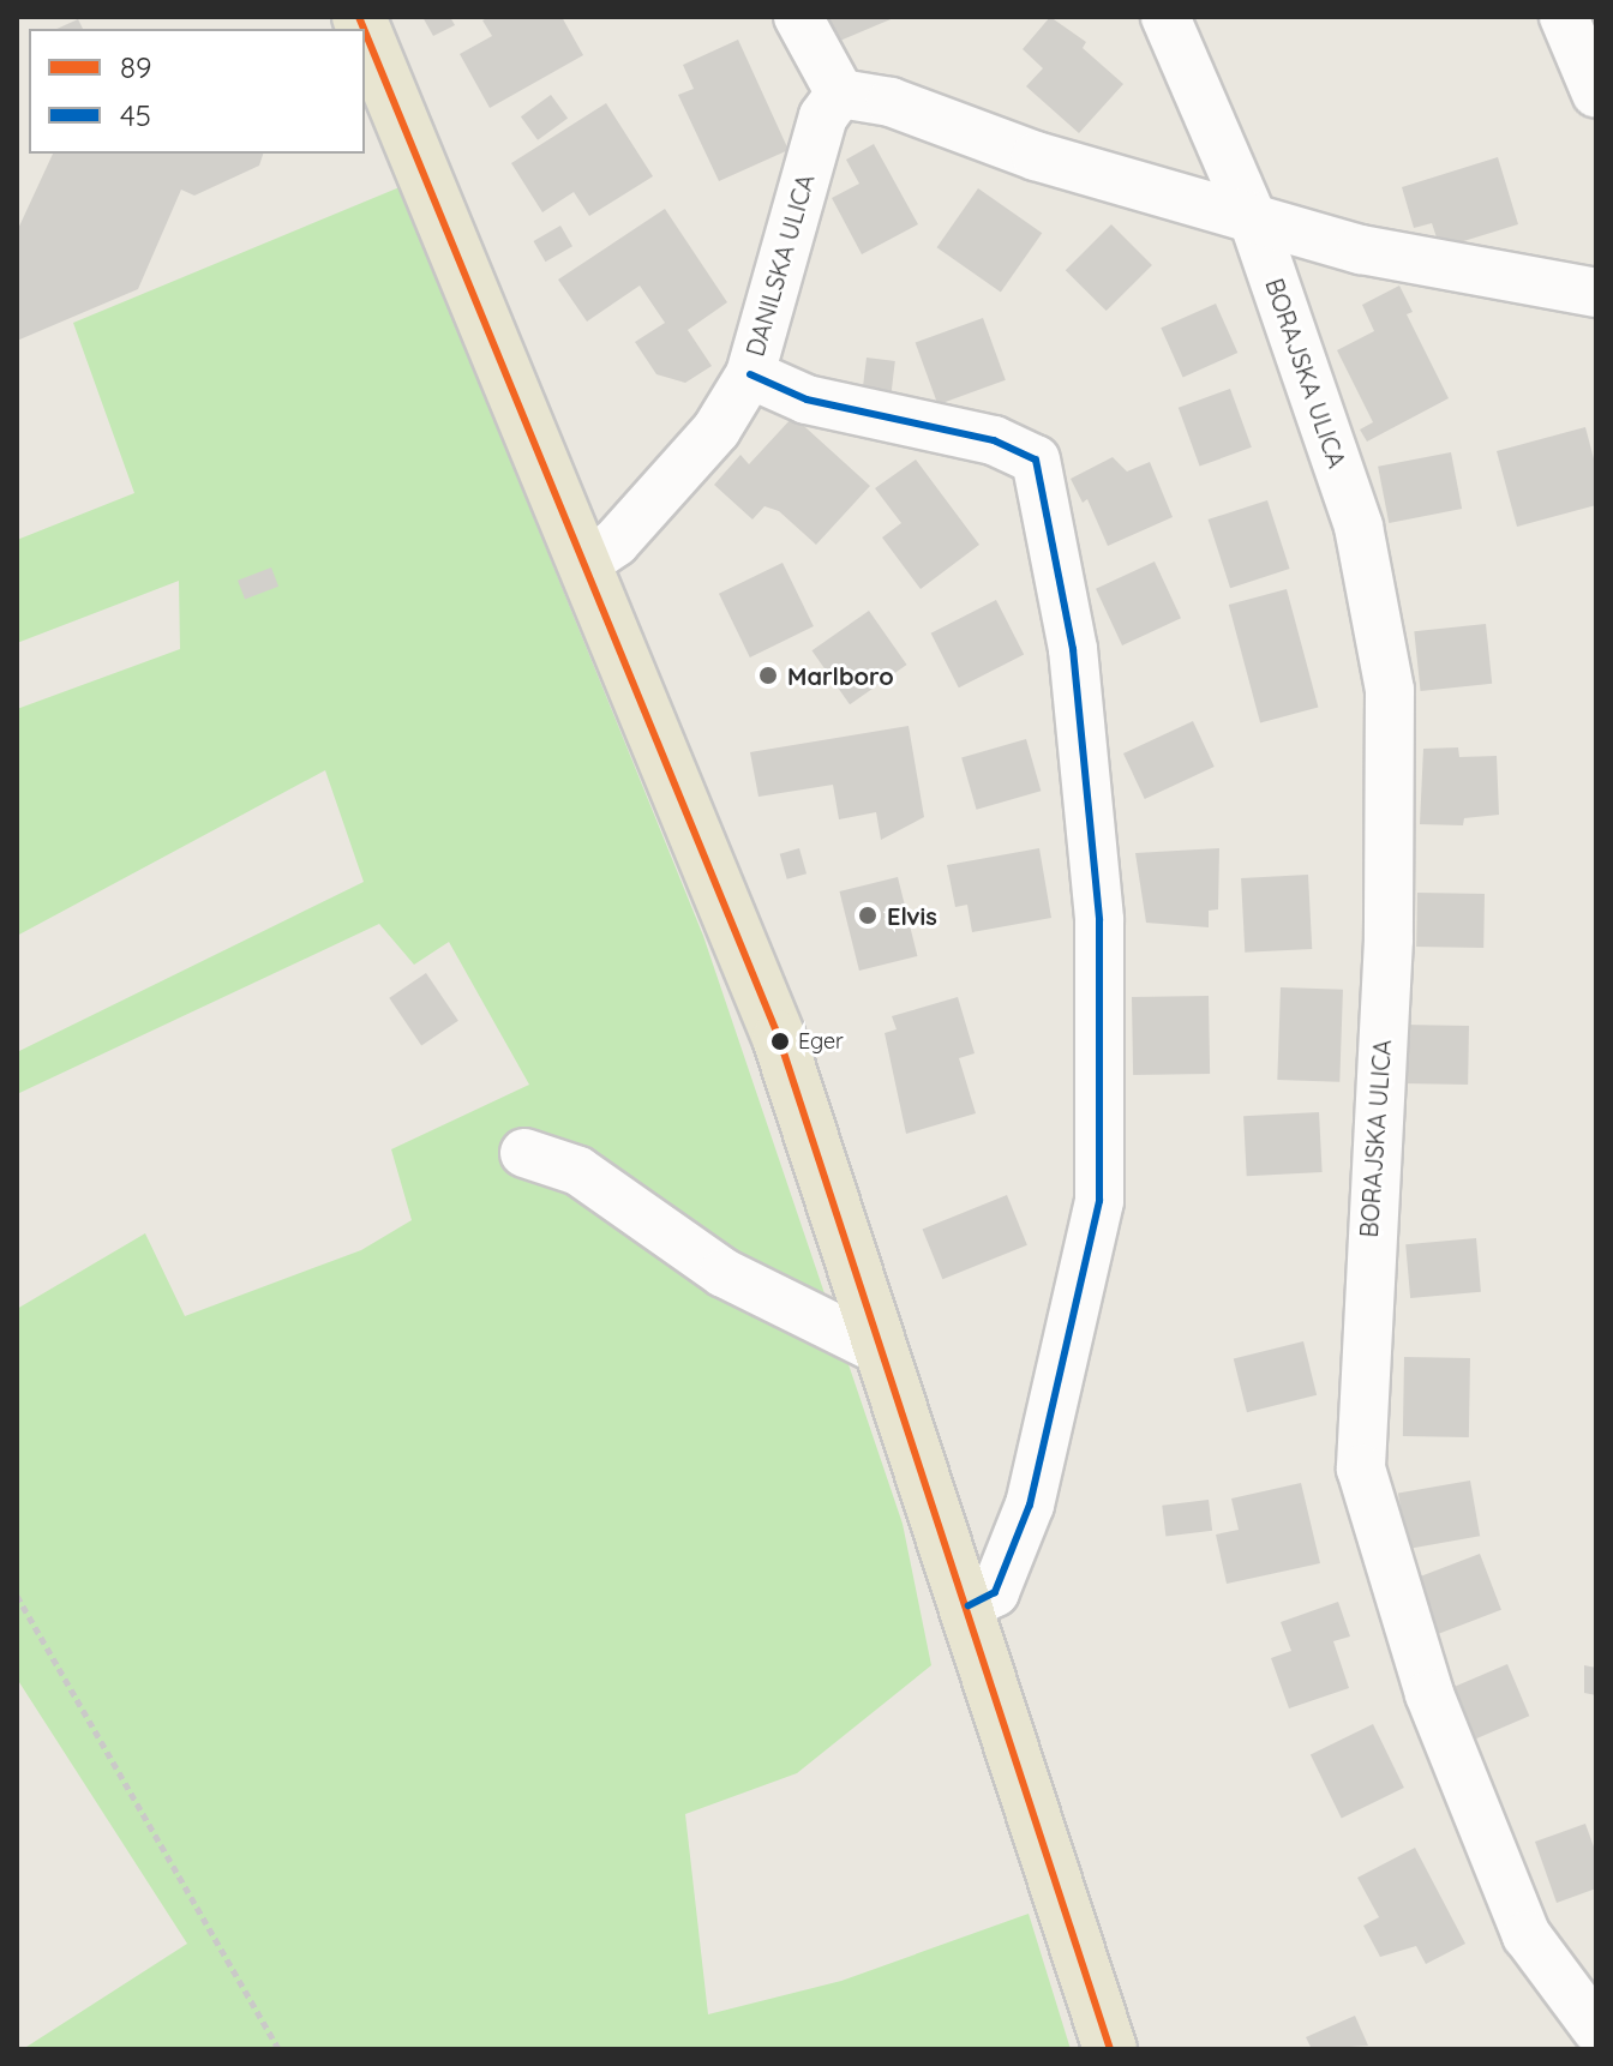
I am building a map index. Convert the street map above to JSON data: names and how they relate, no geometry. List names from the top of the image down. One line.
{"streets":{"street":["DANILSKA ULICA","BORAJSKA ULICA"]},"places":["Marlboro","Elvis","Eger"],"lines":["transit line 89","transit line 45"],"legend":["89","45"]}
